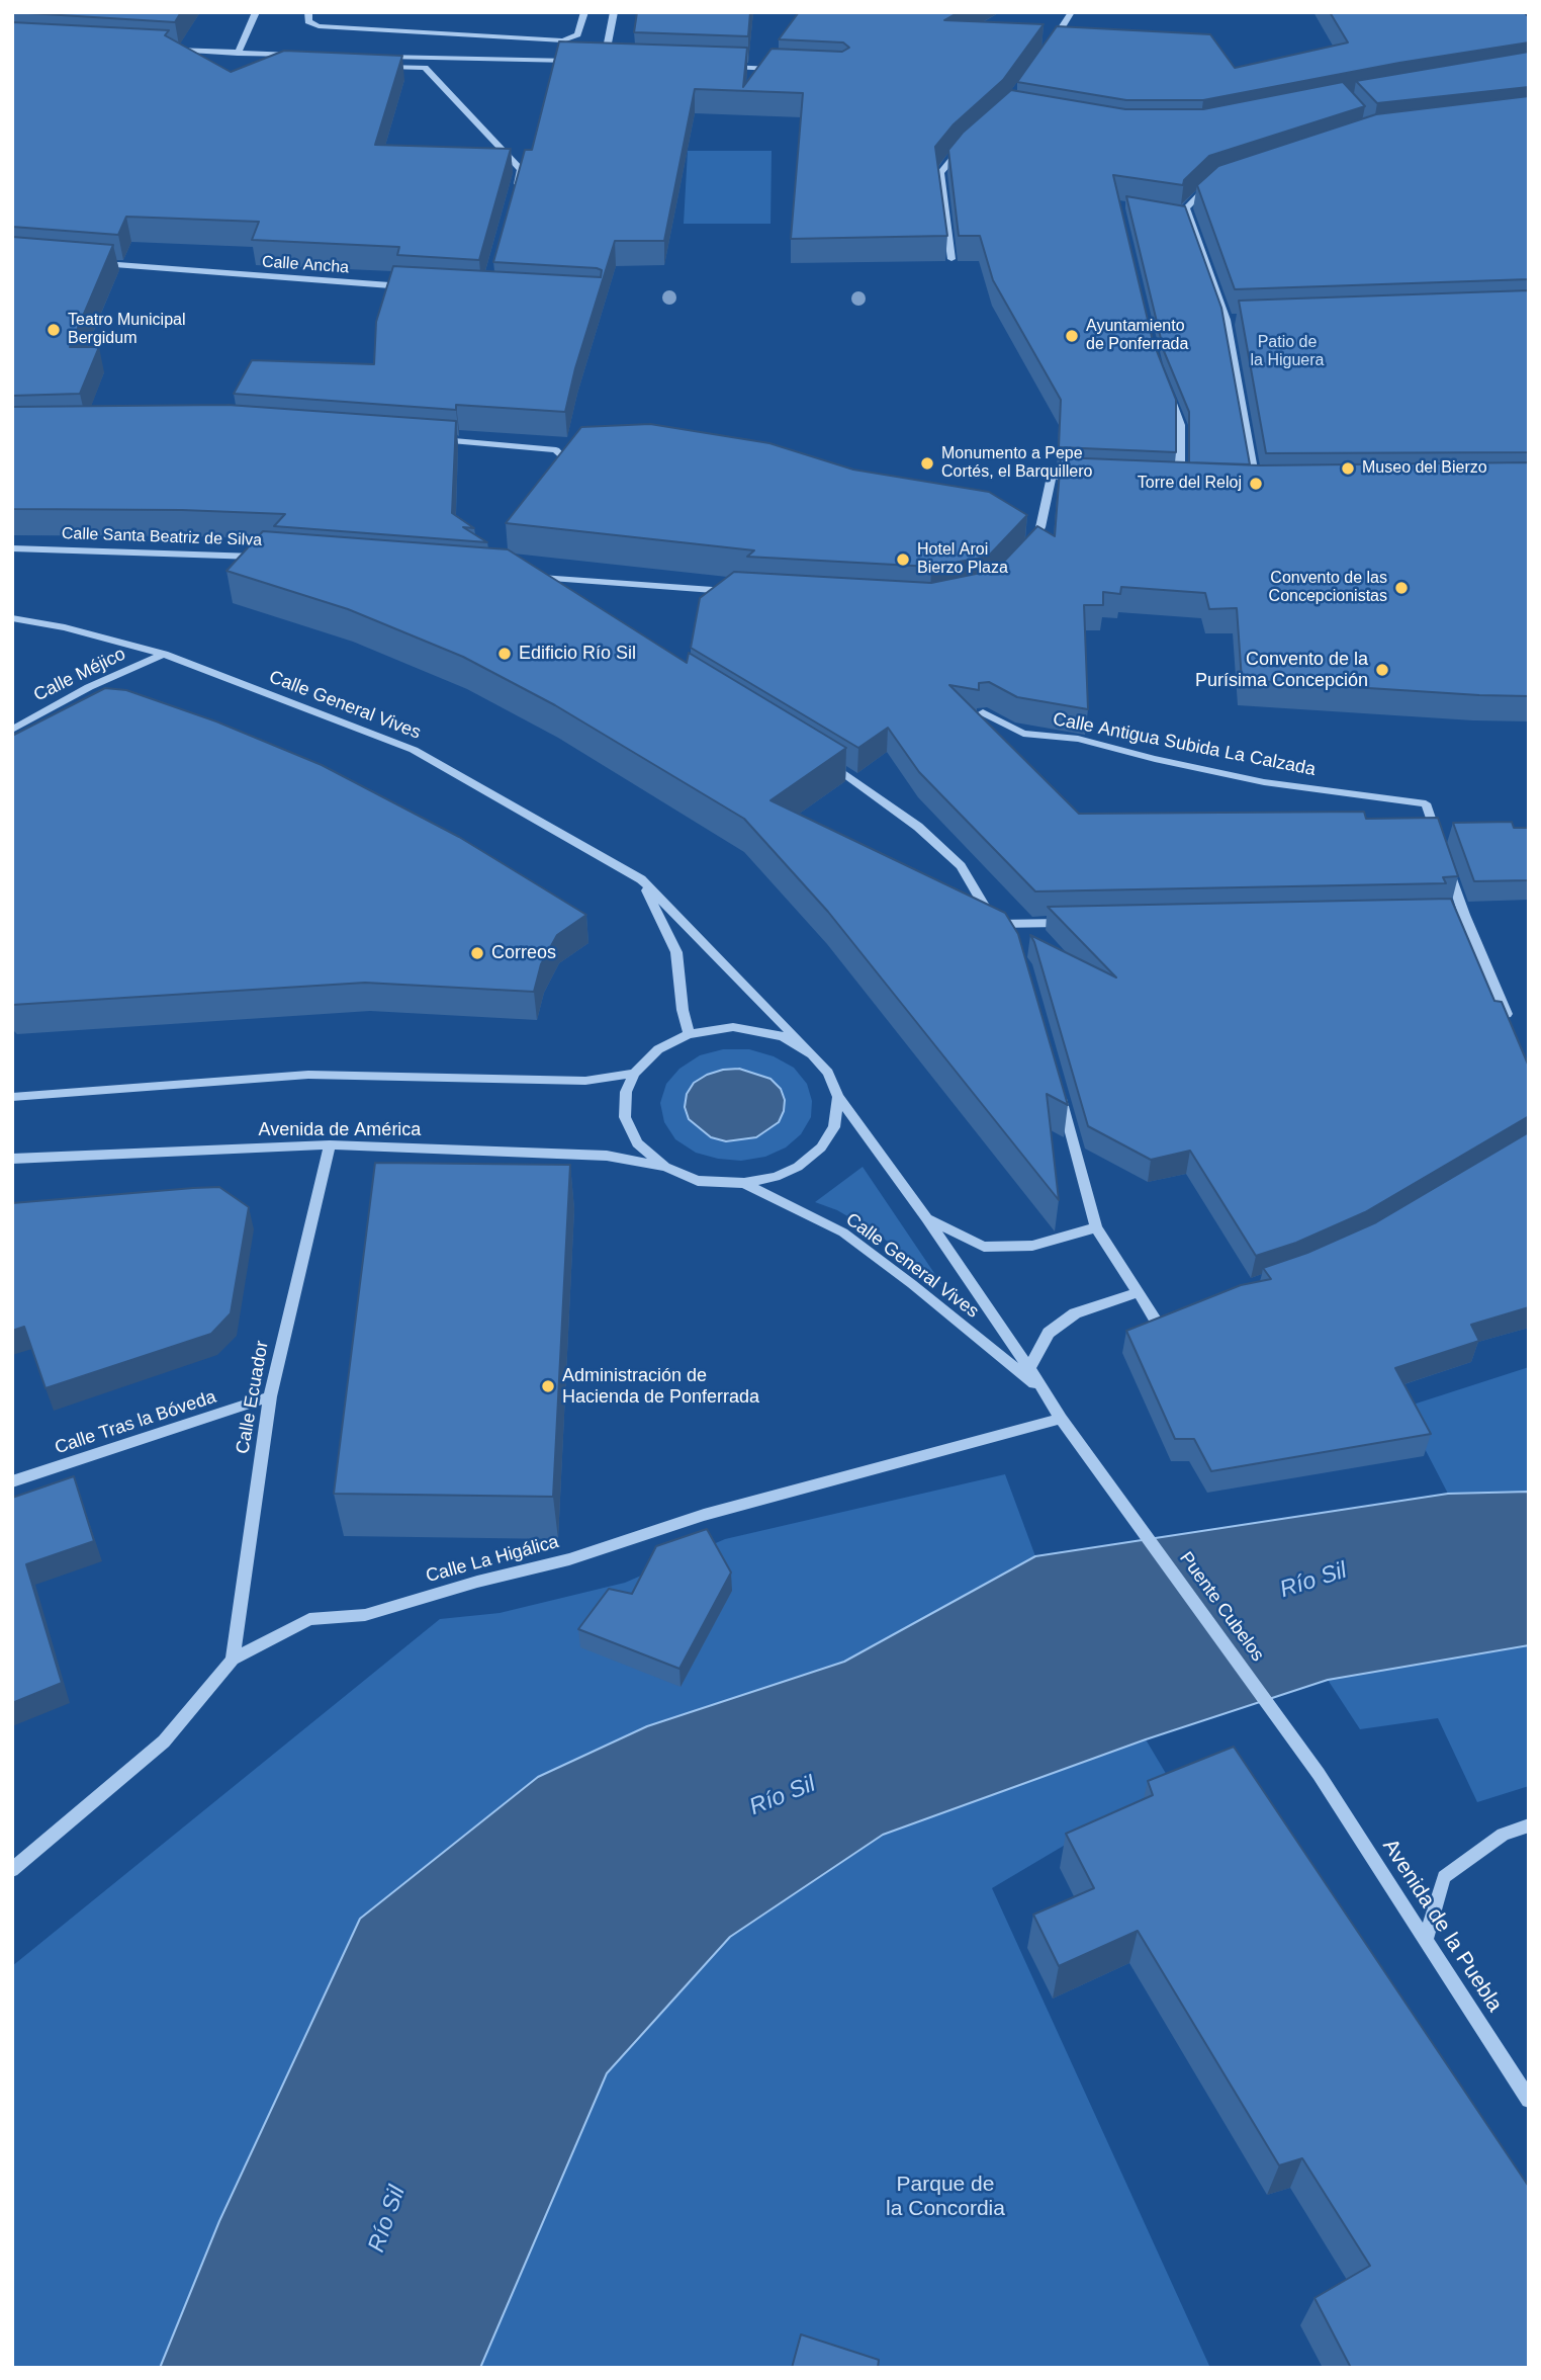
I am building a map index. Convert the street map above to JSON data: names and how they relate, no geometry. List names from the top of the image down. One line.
{"streets":{"street":["Calle Ancha","Calle Santa Beatriz de Silva","Calle Méjico","Calle General Vives","Calle Antigua Subida La Calzada","Avenida de América","Calle Ecuador","Calle Tras la Bóveda","Calle La Higálica","Puente Cubelos","Avenida de la Puebla"]},"crossings":[["Calle Méjico","Calle General Vives"],["Calle General Vives","Avenida de América"],["Calle General Vives","Calle La Higálica"],["Calle General Vives","Puente Cubelos"],["Avenida de América","Calle Ecuador"],["Calle Ecuador","Calle Tras la Bóveda"],["Calle Ecuador","Calle La Higálica"],["Puente Cubelos","Avenida de la Puebla"]],"water":["Río Sil"],"parks":["Patio de la Higuera","Parque de la Concordia"],"places":["Teatro Municipal Bergidum","Ayuntamiento de Ponferrada","Monumento a Pepe Cortés, el Barquillero","Museo del Bierzo","Torre del Reloj","Hotel Aroi Bierzo Plaza","Convento de las Concepcionistas","Edificio Río Sil","Convento de la Purísima Concepción","Correos","Administración de Hacienda de Ponferrada"]}
